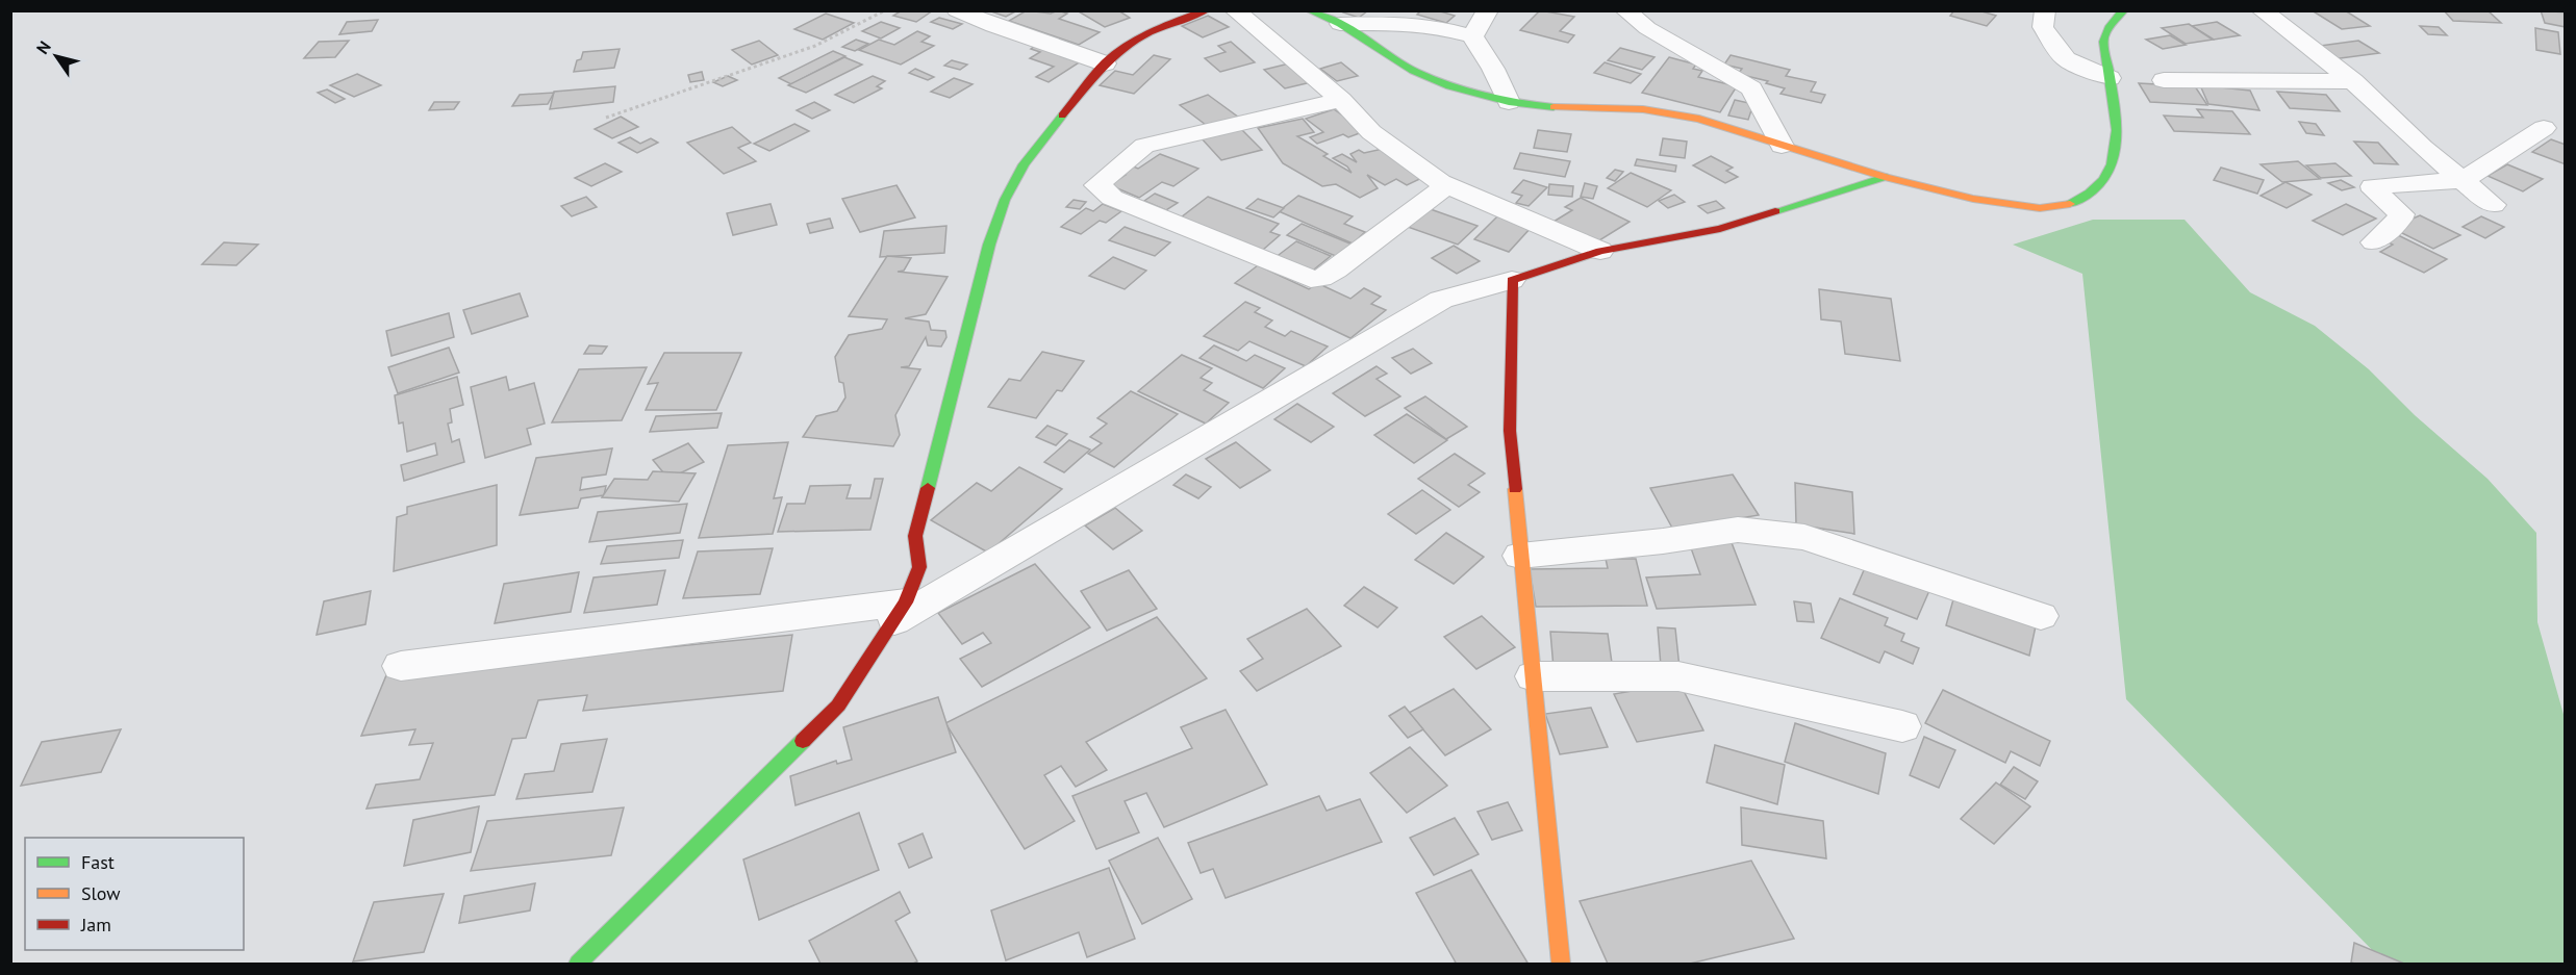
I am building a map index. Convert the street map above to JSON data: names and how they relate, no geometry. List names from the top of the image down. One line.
{"legend":["Fast","Slow","Jam"],"north":"top left"}
